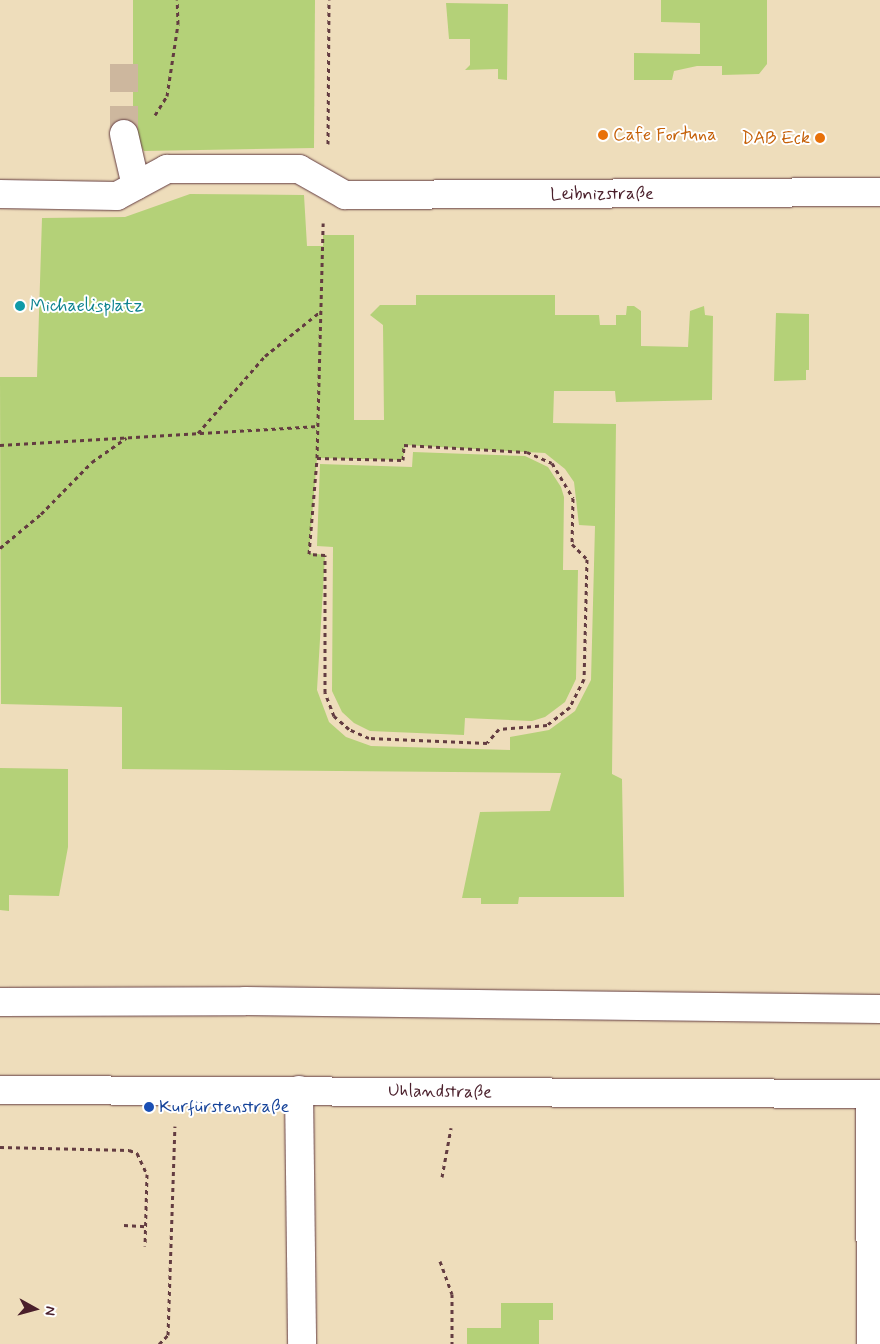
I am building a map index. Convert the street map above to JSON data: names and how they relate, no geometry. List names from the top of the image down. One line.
{"streets":{"street":["Leibnizstraße","Uhlandstraße"]},"places":["Cafe Fortuna","DAB Eck","Michaelisplatz","Kurfürstenstraße"],"north":"right"}
